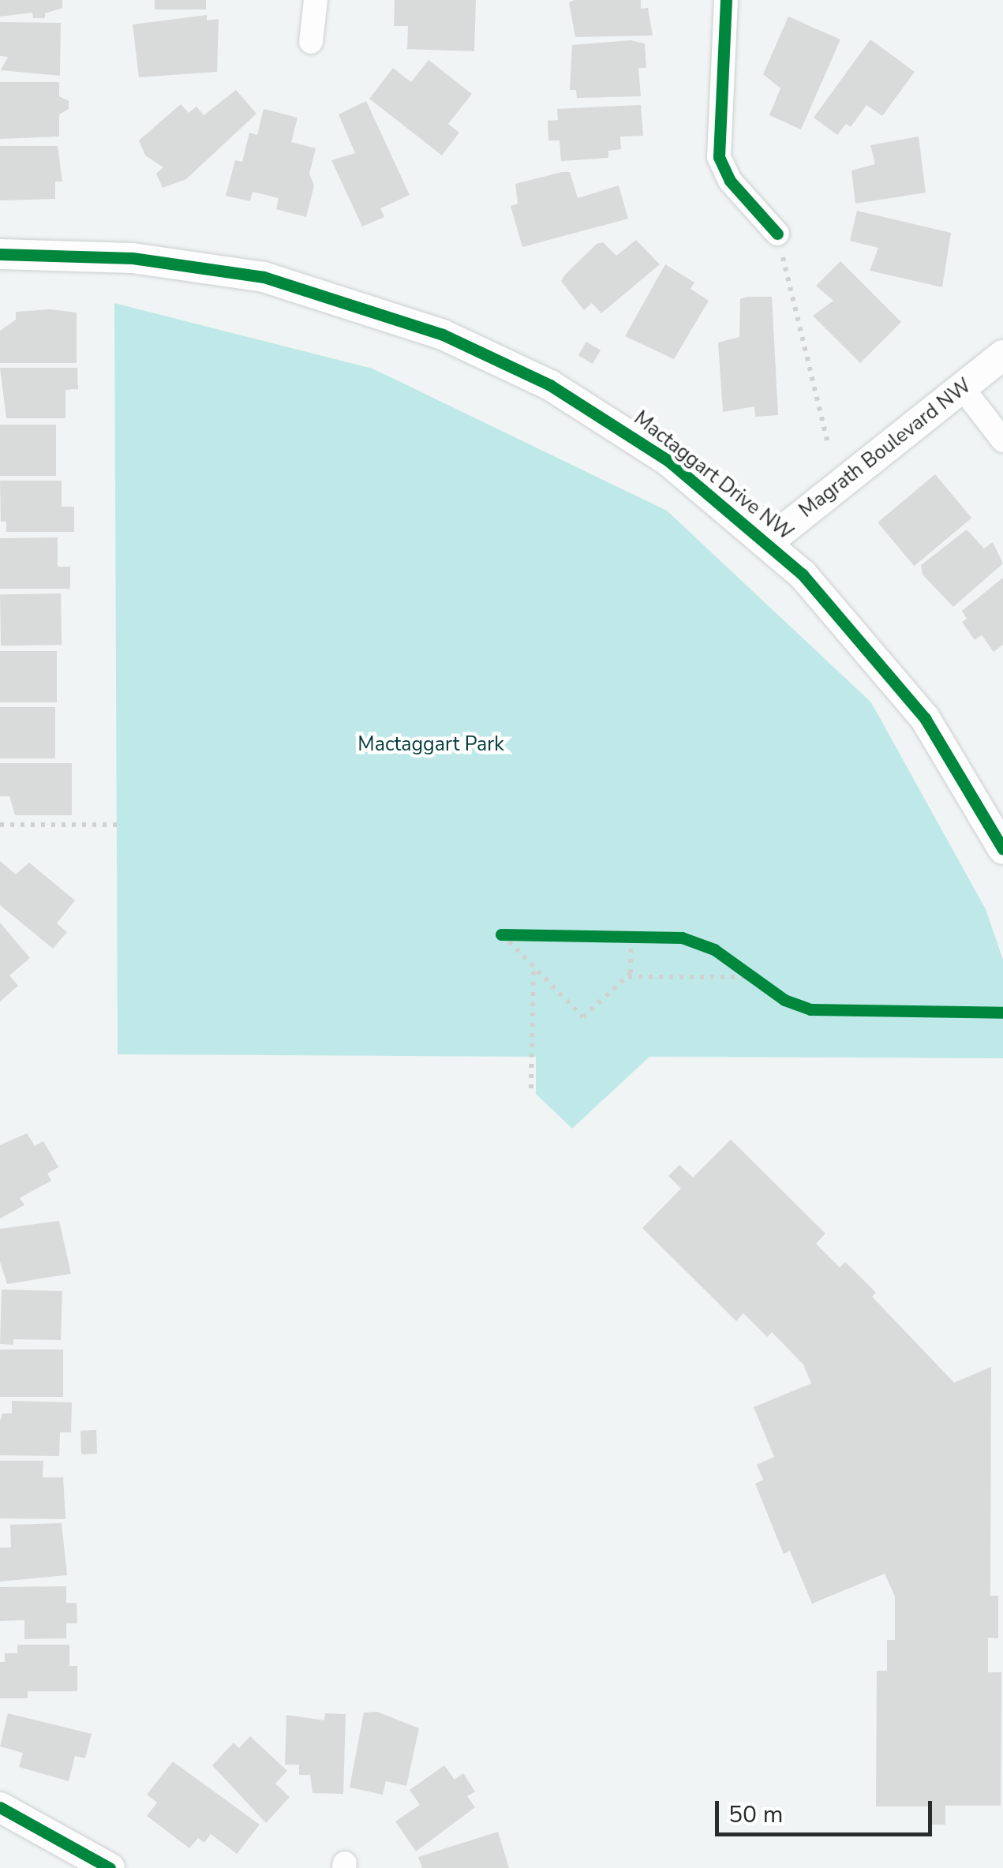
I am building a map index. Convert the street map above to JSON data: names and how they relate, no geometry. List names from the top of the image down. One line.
{"streets":{"street":["Magrath Boulevard NW","Mactaggart Drive NW"]},"crossings":[["Magrath Boulevard NW","Mactaggart Drive NW"]],"parks":["Mactaggart Park"],"scale_bar":"50 m"}
